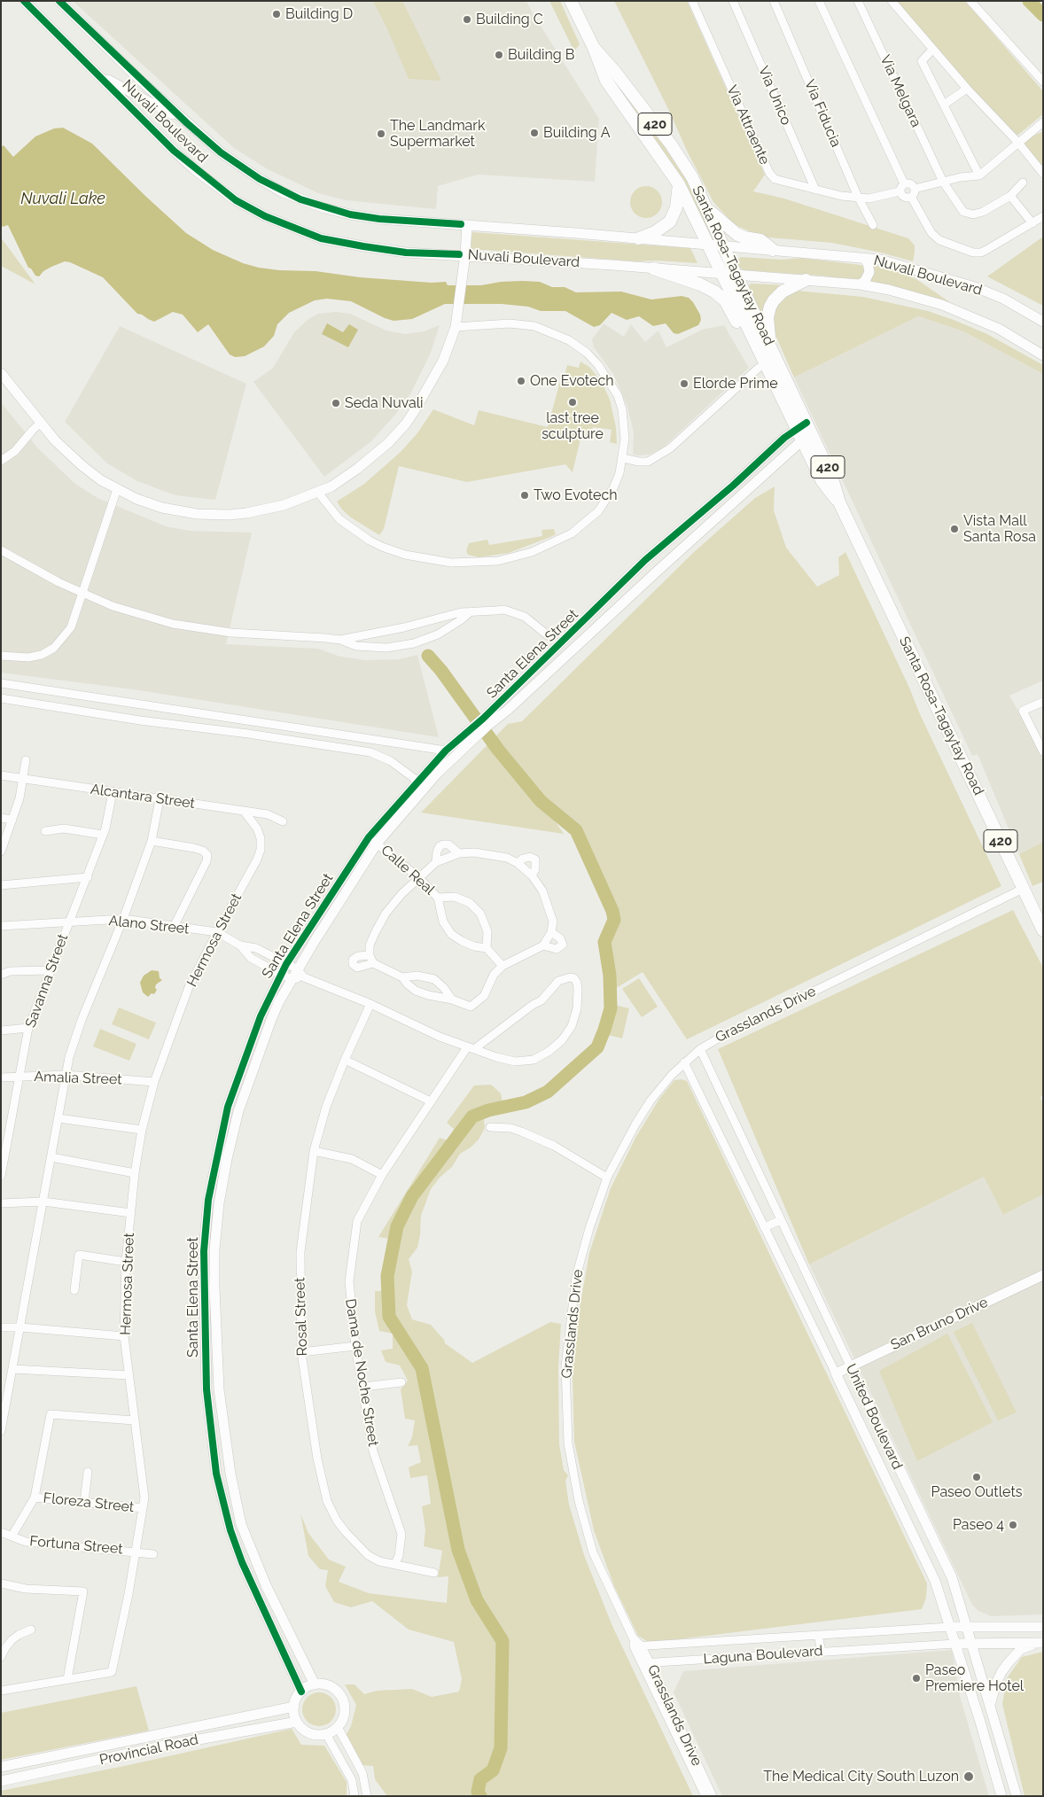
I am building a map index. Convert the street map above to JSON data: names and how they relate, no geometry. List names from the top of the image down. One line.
{"streets":{"main road":["420","Santa Rosa-Tagaytay Road"],"street":["Via Melgara","Via Unico","Via Fiducia","Nuvali Boulevard","Via Attraente","Santa Elena Street","Alcantara Street","Calle Real","Alano Street","Hermosa Street","Savanna Street","Grasslands Drive","Amalia Street","Rosal Street","San Bruno Drive","Dama de Noche Street","United Boulevard","Floreza Street","Fortuna Street","Laguna Boulevard","Provincial Road"]},"crossings":[["Via Unico","Via Attraente"],["Via Fiducia","Via Attraente"],["Nuvali Boulevard","Santa Rosa-Tagaytay Road"],["Santa Rosa-Tagaytay Road","Santa Elena Street"],["Santa Rosa-Tagaytay Road","Grasslands Drive"],["Santa Elena Street","Calle Real"],["Santa Elena Street","Provincial Road"],["Alcantara Street","Hermosa Street"],["Alcantara Street","Savanna Street"],["Alano Street","Hermosa Street"],["Alano Street","Savanna Street"],["Hermosa Street","Amalia Street"],["Hermosa Street","Floreza Street"],["Hermosa Street","Fortuna Street"],["Savanna Street","Amalia Street"],["Grasslands Drive","United Boulevard"],["Grasslands Drive","Laguna Boulevard"],["Rosal Street","Dama de Noche Street"],["San Bruno Drive","United Boulevard"],["United Boulevard","Laguna Boulevard"]],"water":["Nuvali Lake"],"places":["Building D","Building C","Building B","Building A","The Landmark Supermarket","One Evotech","Elorde Prime","last tree sculpture","Seda Nuvali","Two Evotech","Vista Mall Santa Rosa","Paseo Outlets","Paseo 4","Paseo Premiere Hotel","The Medical City South Luzon"]}
